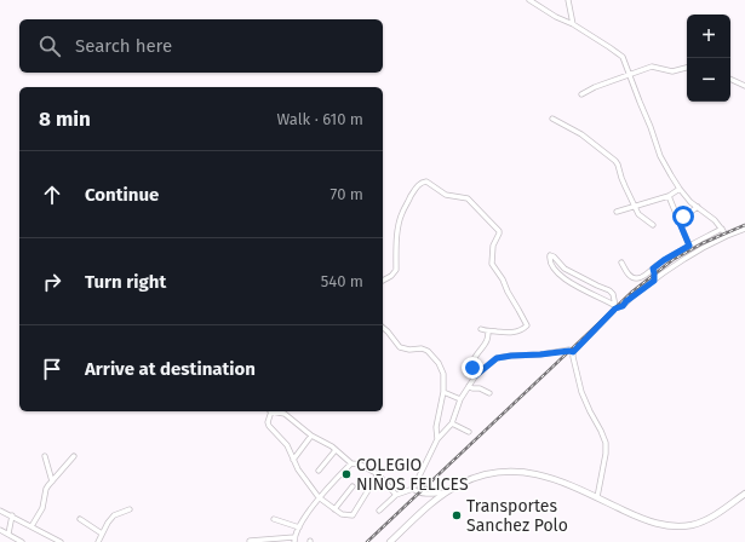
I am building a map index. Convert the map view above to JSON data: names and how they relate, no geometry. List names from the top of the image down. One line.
{"places":["COLEGIO NIÑOS FELICES","Transportes Sanchez Polo"],"page":{"map_buttons":["+","−"],"search":"Search here","heading":["8 min","Walk · 610 m"],"list":[["Continue","70 m"],["Turn right","540 m"],"Arrive at destination"]}}
